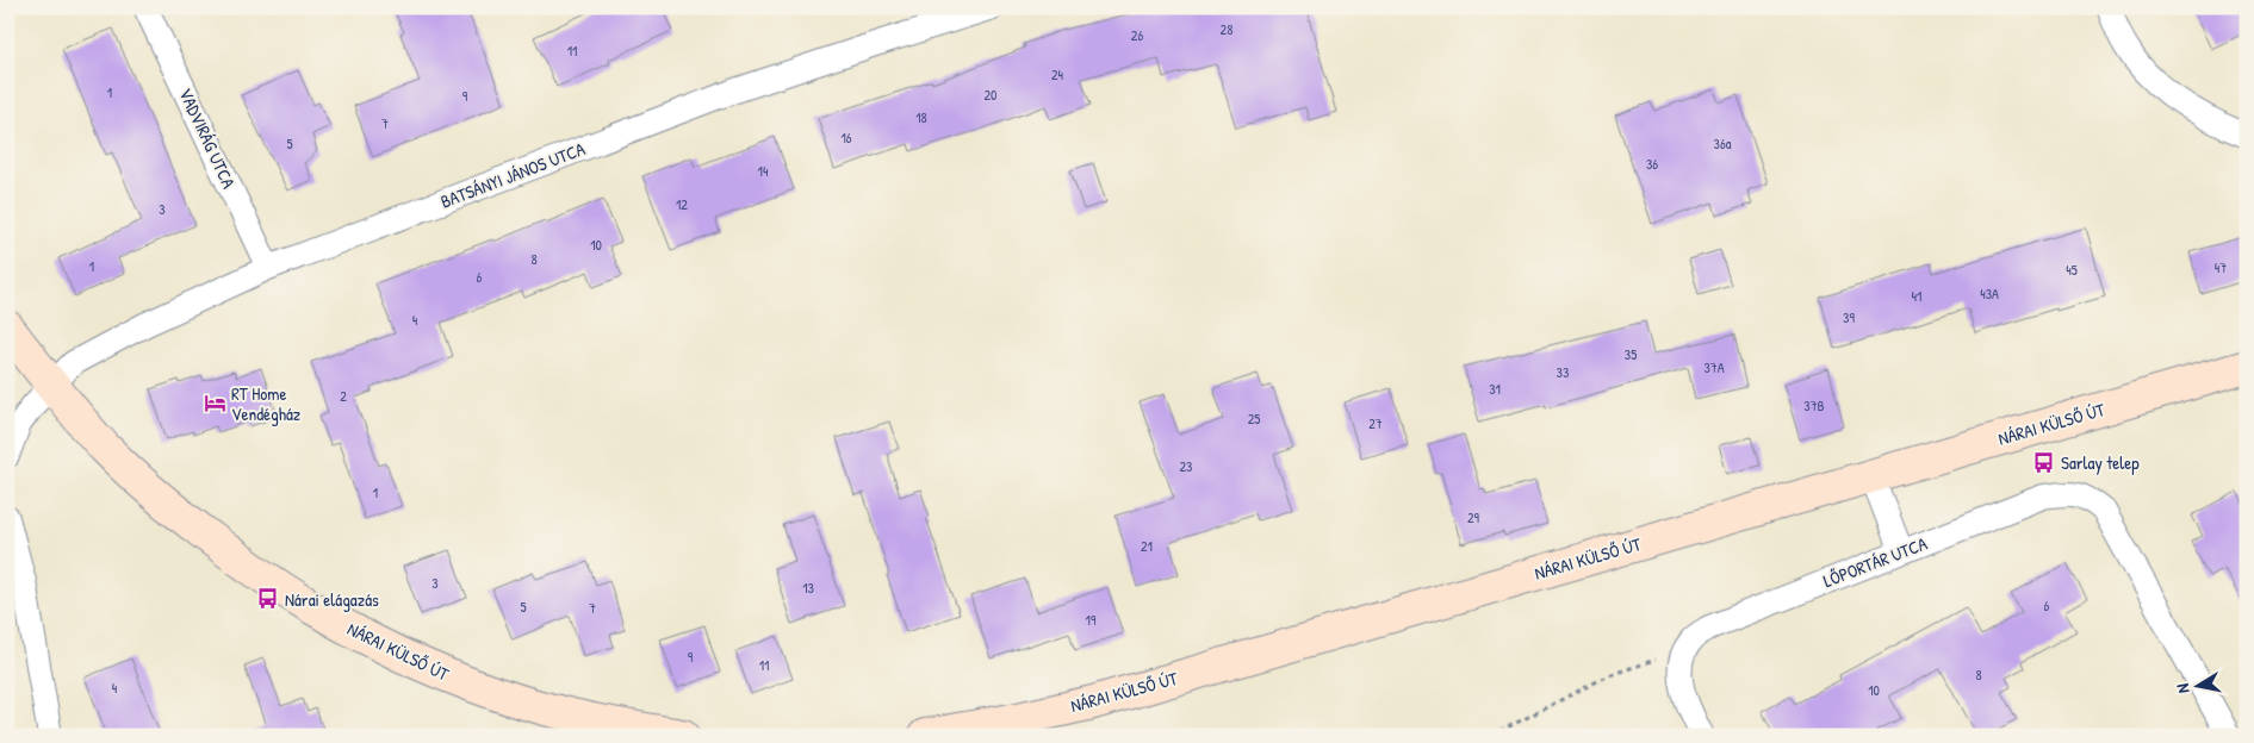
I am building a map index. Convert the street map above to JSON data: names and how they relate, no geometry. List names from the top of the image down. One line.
{"streets":{"street":["VADVIRÁG UTCA","BATSÁNYI JÁNOS UTCA","NÁRAI KÜLSŐ ÚT","LŐPORTÁR UTCA"]},"crossings":[["VADVIRÁG UTCA","BATSÁNYI JÁNOS UTCA"],["BATSÁNYI JÁNOS UTCA","NÁRAI KÜLSŐ ÚT"]],"places":{"hotel":["RT Home Vendégház"],"bus stop":["Sarlay telep","Nárai elágazás"]},"house_numbers":["28","26","11","24","1","20","9","18","7","16","5","36a","36","14","12","3","10","8","1","47","45","6","43A","41","39","4","35","37A","33","31","2","37B","25","27","23","1","29","21","3","13","6","5","7","19","9","11","8","4","10"],"north":"left"}
